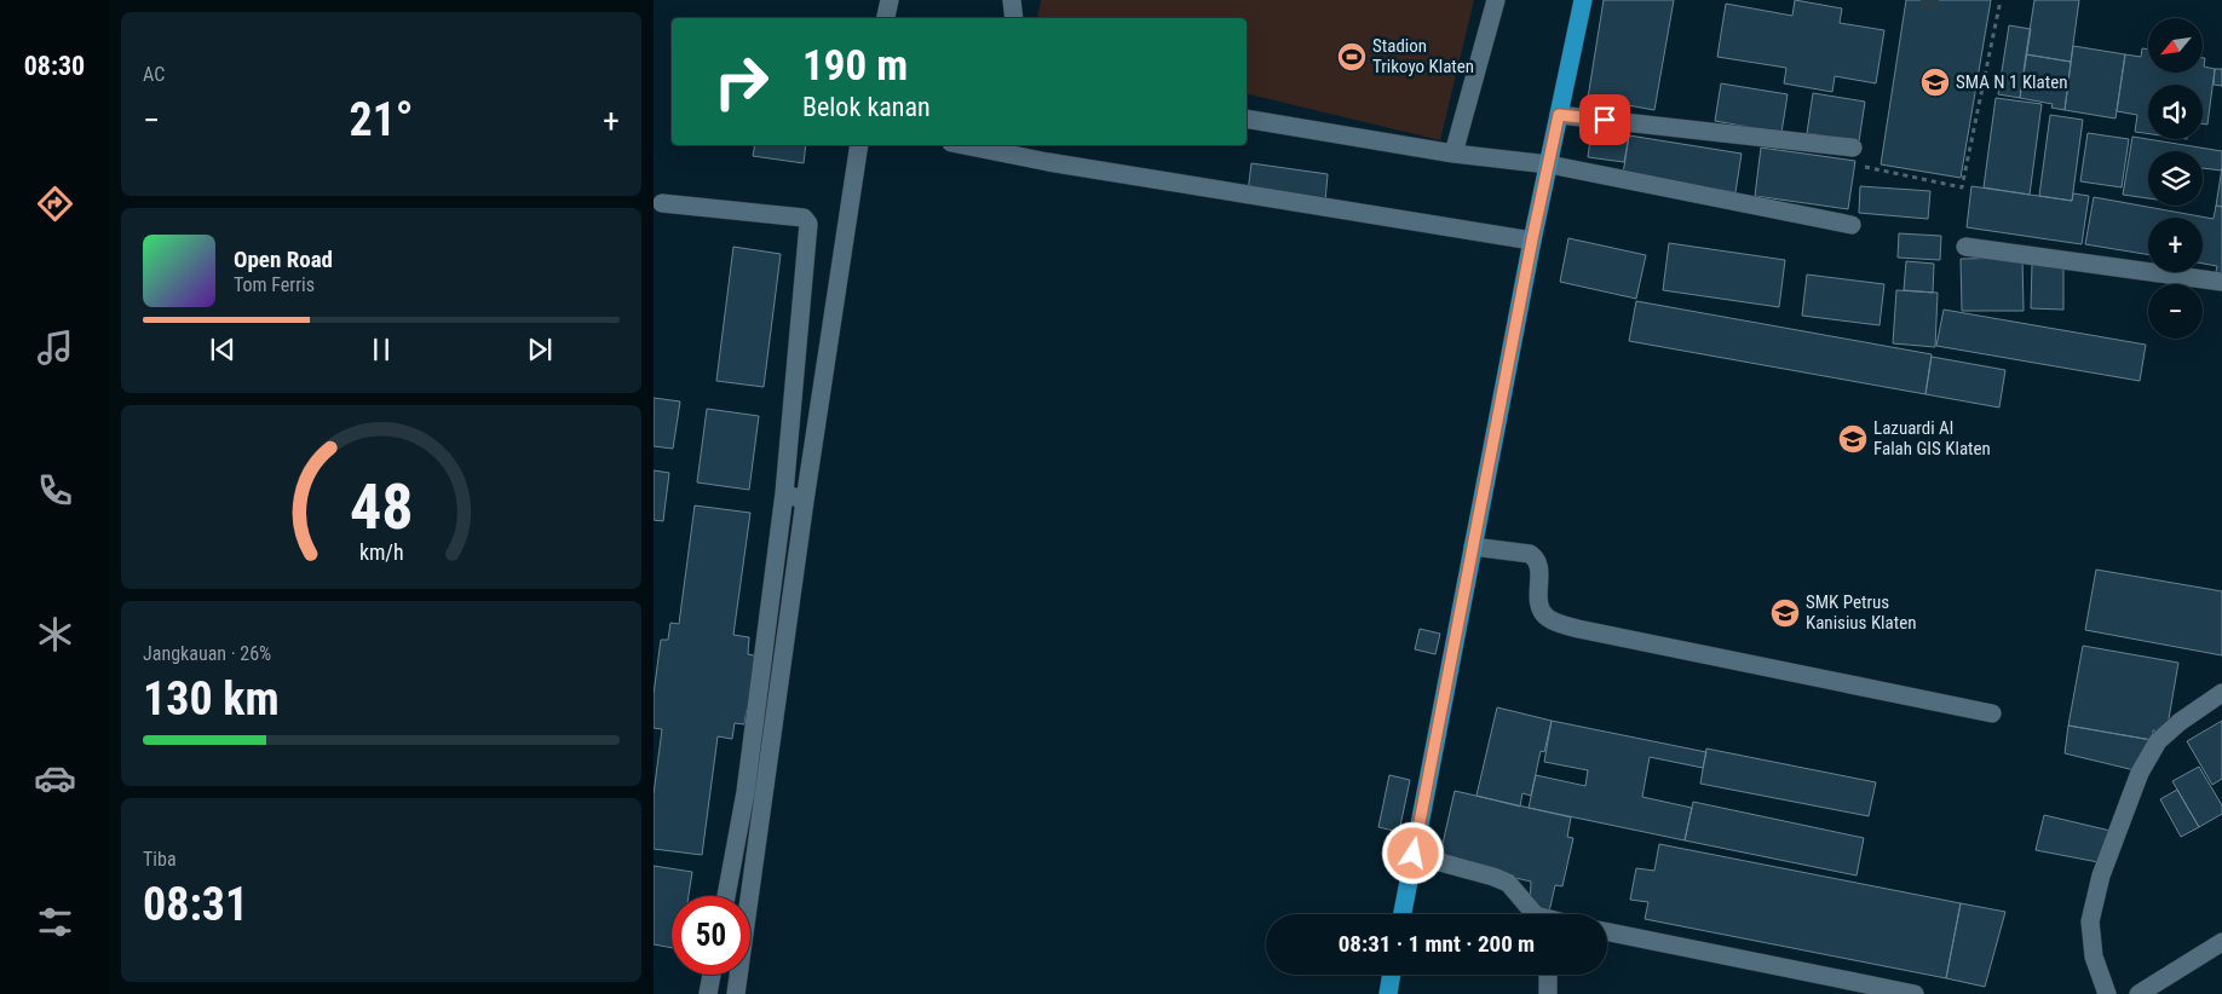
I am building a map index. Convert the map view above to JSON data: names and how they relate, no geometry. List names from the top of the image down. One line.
{"places":{"sports":["Stadion Trikoyo Klaten"],"school or university":["SMA N 1 Klaten","Lazuardi Al Falah GIS Klaten","SMK Petrus Kanisius Klaten"]},"north":"bottom left","page":{"tabs":"08:30","tile":["AC",["Jangkauan · 26%","130 km"],["Tiba","08:31"]],"map_buttons":["+","−"],"turn":["190 m","Belok kanan"],"heat":["−","21°","+"],"song":["Open Road","Tom Ferris"],"limit":"50","trip":"08:31 · 1 mnt · 200 m","gauge":["48","km/h"]}}
